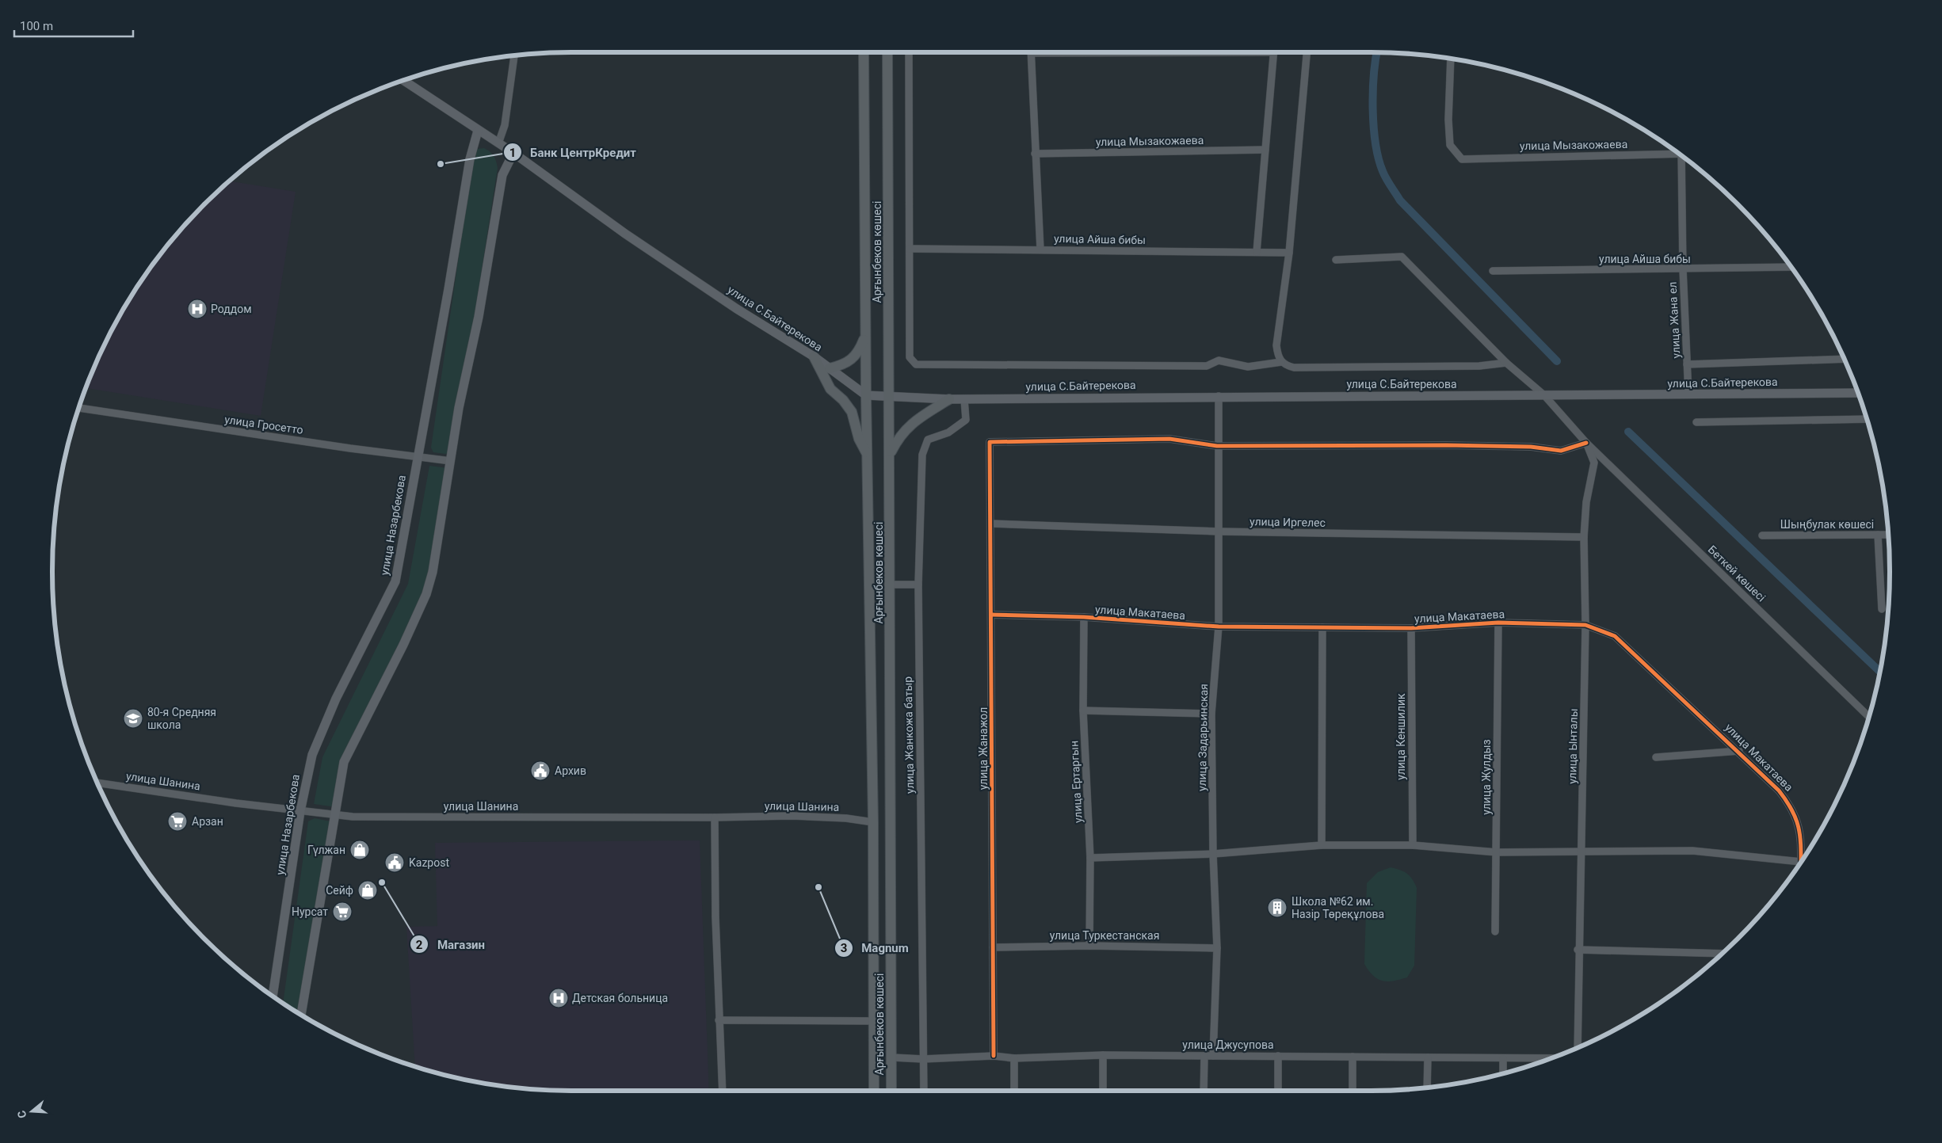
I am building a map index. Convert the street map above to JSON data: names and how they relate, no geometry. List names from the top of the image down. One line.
{"streets":{"main road":["Арғынбеков көшесі"],"street":["улица Мызакожаева","улица Айша бибы","улица С.Байтерекова","улица Жана ел","улица Гросетто","улица Иргелес","Шыңбулак көшесі","улица Назарбекова","Беткей көшесі","улица Макатаева","улица Жанкожа батыр","улица Кеншилик","улица Задарьинская","улица Ынталы","улица Жанажол","улица Жулдыз","улица Шанина","улица Ертаргын","улица Туркестанская","улица Джусупова"]},"crossings":[["улица Айша бибы","улица Жана ел"],["Арғынбеков көшесі","улица С.Байтерекова"],["Арғынбеков көшесі","улица Шанина"],["Арғынбеков көшесі","улица Джусупова"],["улица С.Байтерекова","улица Жана ел"],["улица С.Байтерекова","улица Назарбекова"],["улица С.Байтерекова","Беткей көшесі"],["улица С.Байтерекова","улица Жанкожа батыр"],["улица С.Байтерекова","улица Задарьинская"],["улица Гросетто","улица Назарбекова"],["улица Иргелес","улица Задарьинская"],["улица Иргелес","улица Ынталы"],["улица Иргелес","улица Жанажол"],["улица Назарбекова","улица Шанина"],["Беткей көшесі","улица Ынталы"],["улица Макатаева","улица Кеншилик"],["улица Макатаева","улица Задарьинская"],["улица Макатаева","улица Ынталы"],["улица Макатаева","улица Жанажол"],["улица Макатаева","улица Жулдыз"],["улица Макатаева","улица Ертаргын"],["улица Жанкожа батыр","улица Джусупова"],["улица Задарьинская","улица Жанажол"],["улица Задарьинская","улица Туркестанская"],["улица Задарьинская","улица Джусупова"],["улица Жанажол","улица Туркестанская"],["улица Жанажол","улица Джусупова"],["улица Ертаргын","улица Туркестанская"]],"places":{"other":["Банк ЦентрКредит","Магазин","Magnum"],"hospital":["Роддом","Детская больница"],"school or university":["80-я Средняя школа"],"public building":["Архив","Kazpost"],"supermarket":["Арзан","Нурсат"],"shop":["Гүлжан","Сейф"],"building":["Школа №62 им. Назір Төреқұлова"]},"scale_bar":"100 m","north":"left"}
